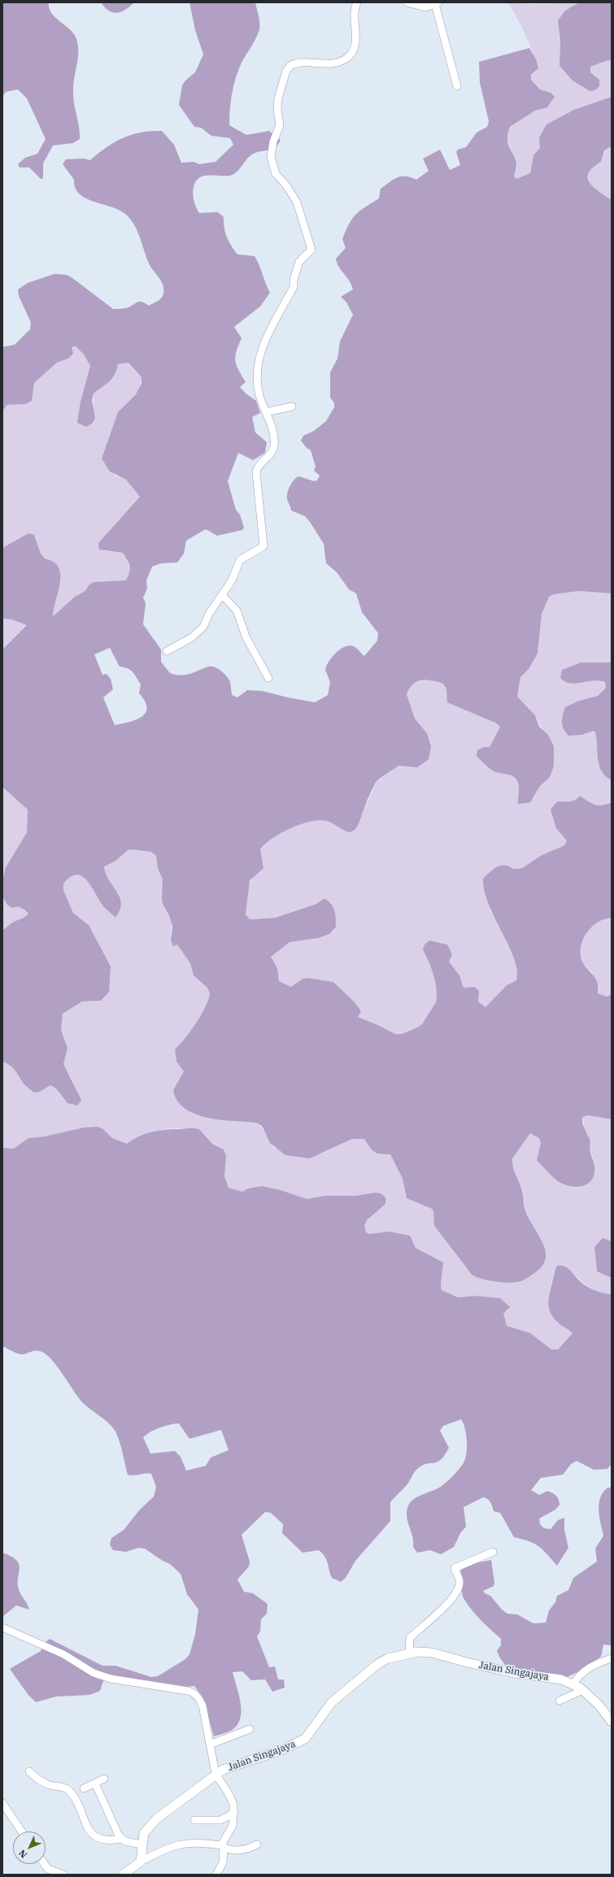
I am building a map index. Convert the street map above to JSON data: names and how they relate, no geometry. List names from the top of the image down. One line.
{"streets":{"street":["Jalan Singajaya"]},"north":"bottom left"}
